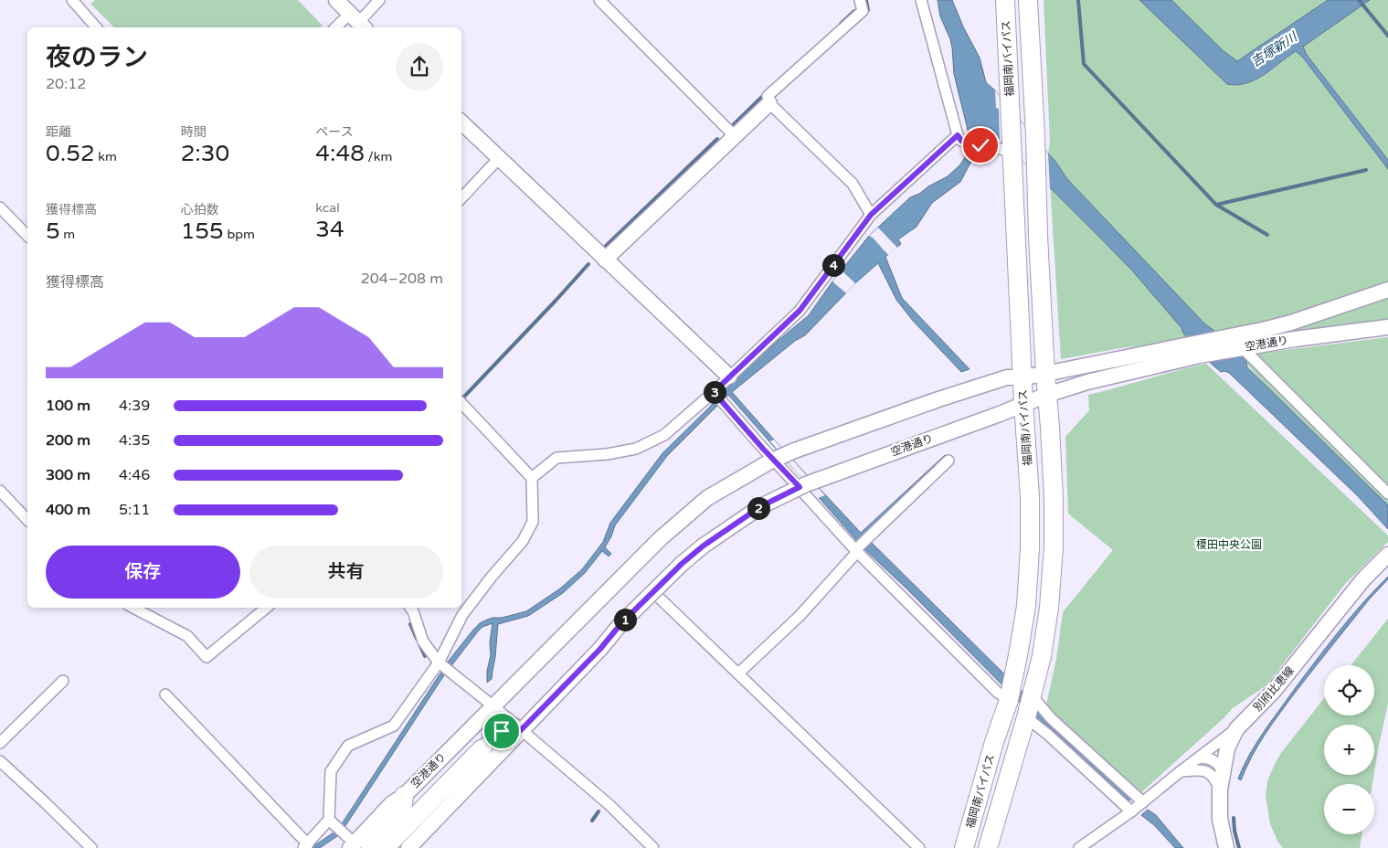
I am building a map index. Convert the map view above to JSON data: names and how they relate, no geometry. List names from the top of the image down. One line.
{"streets":{"highway":["福岡南バイパス"],"street":["空港通り","別府比恵線"]},"crossings":[["福岡南バイパス","空港通り"]],"water":["吉塚新川"],"parks":["榎田中央公園"],"page":{"heading":["夜のラン","20:12"],"stats":[["距離","0.52 km"],["時間","2:30"],["ペース","4:48 /km"],["獲得標高","5 m"],["心拍数","155 bpm"],["kcal","34"]],"pins":["4","3","2","1"],"chart":["獲得標高","204–208 m"],"list":[{"name":"100 m","note":"4:39"},{"name":"200 m","note":"4:35"},{"name":"300 m","note":"4:46"},{"name":"400 m","note":"5:11"}],"buttons":["保存","共有"],"map_buttons":["+","−"]}}
